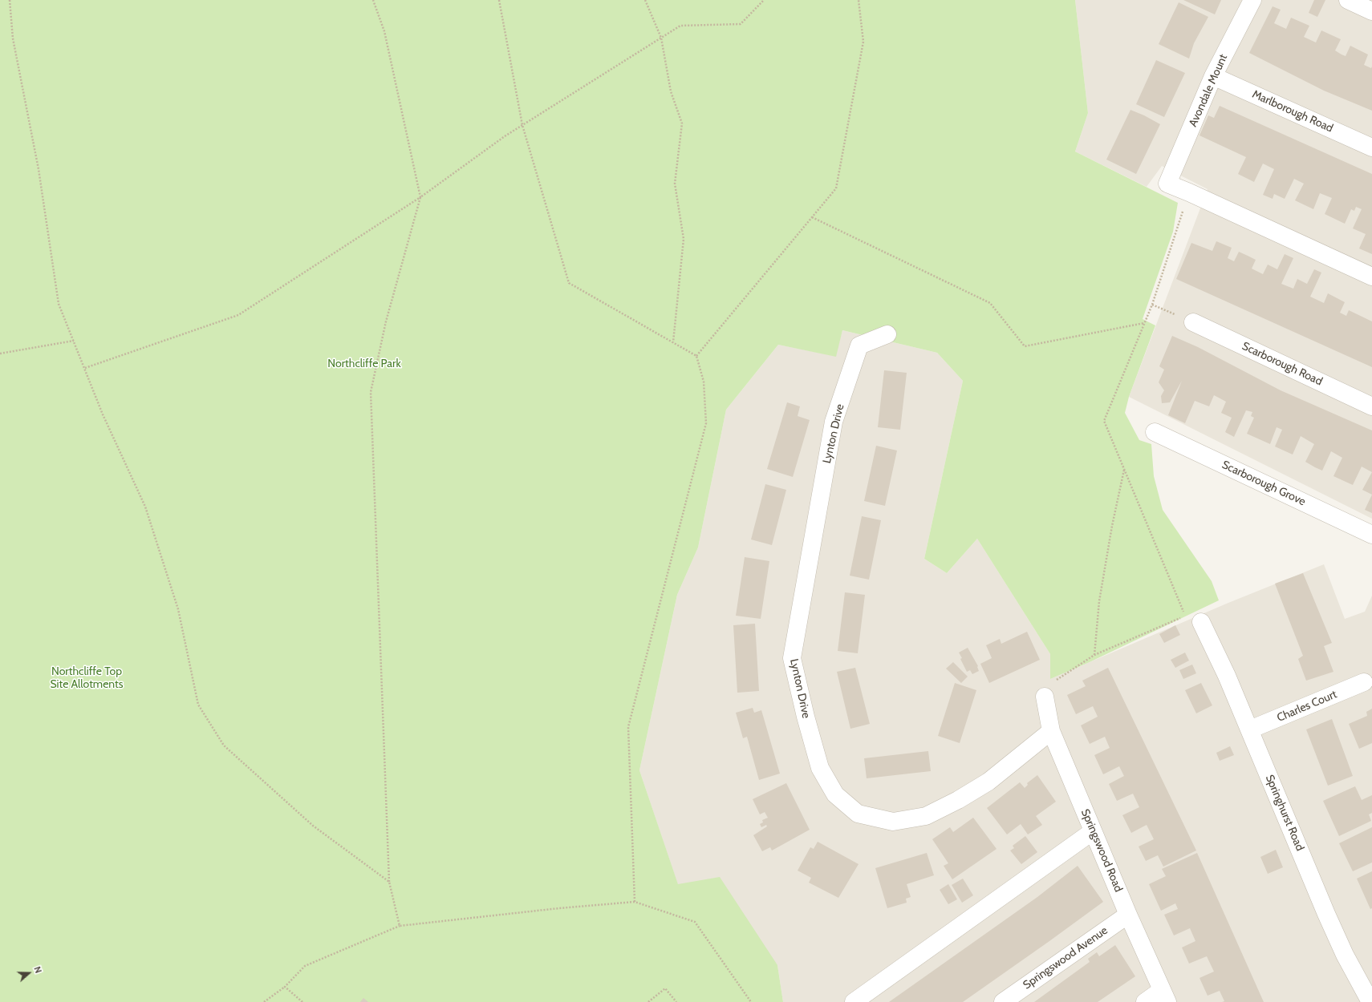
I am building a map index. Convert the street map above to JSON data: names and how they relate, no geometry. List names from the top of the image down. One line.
{"streets":{"street":["Avondale Mount","Marlborough Road","Scarborough Road","Lynton Drive","Scarborough Grove","Charles Court","Springhurst Road","Springswood Road","Springswood Avenue"]},"crossings":[["Avondale Mount","Marlborough Road"],["Lynton Drive","Springswood Road"],["Charles Court","Springhurst Road"],["Springswood Road","Springswood Avenue"]],"parks":["Northcliffe Park","Northcliffe Top Site Allotments"],"north":"right"}
